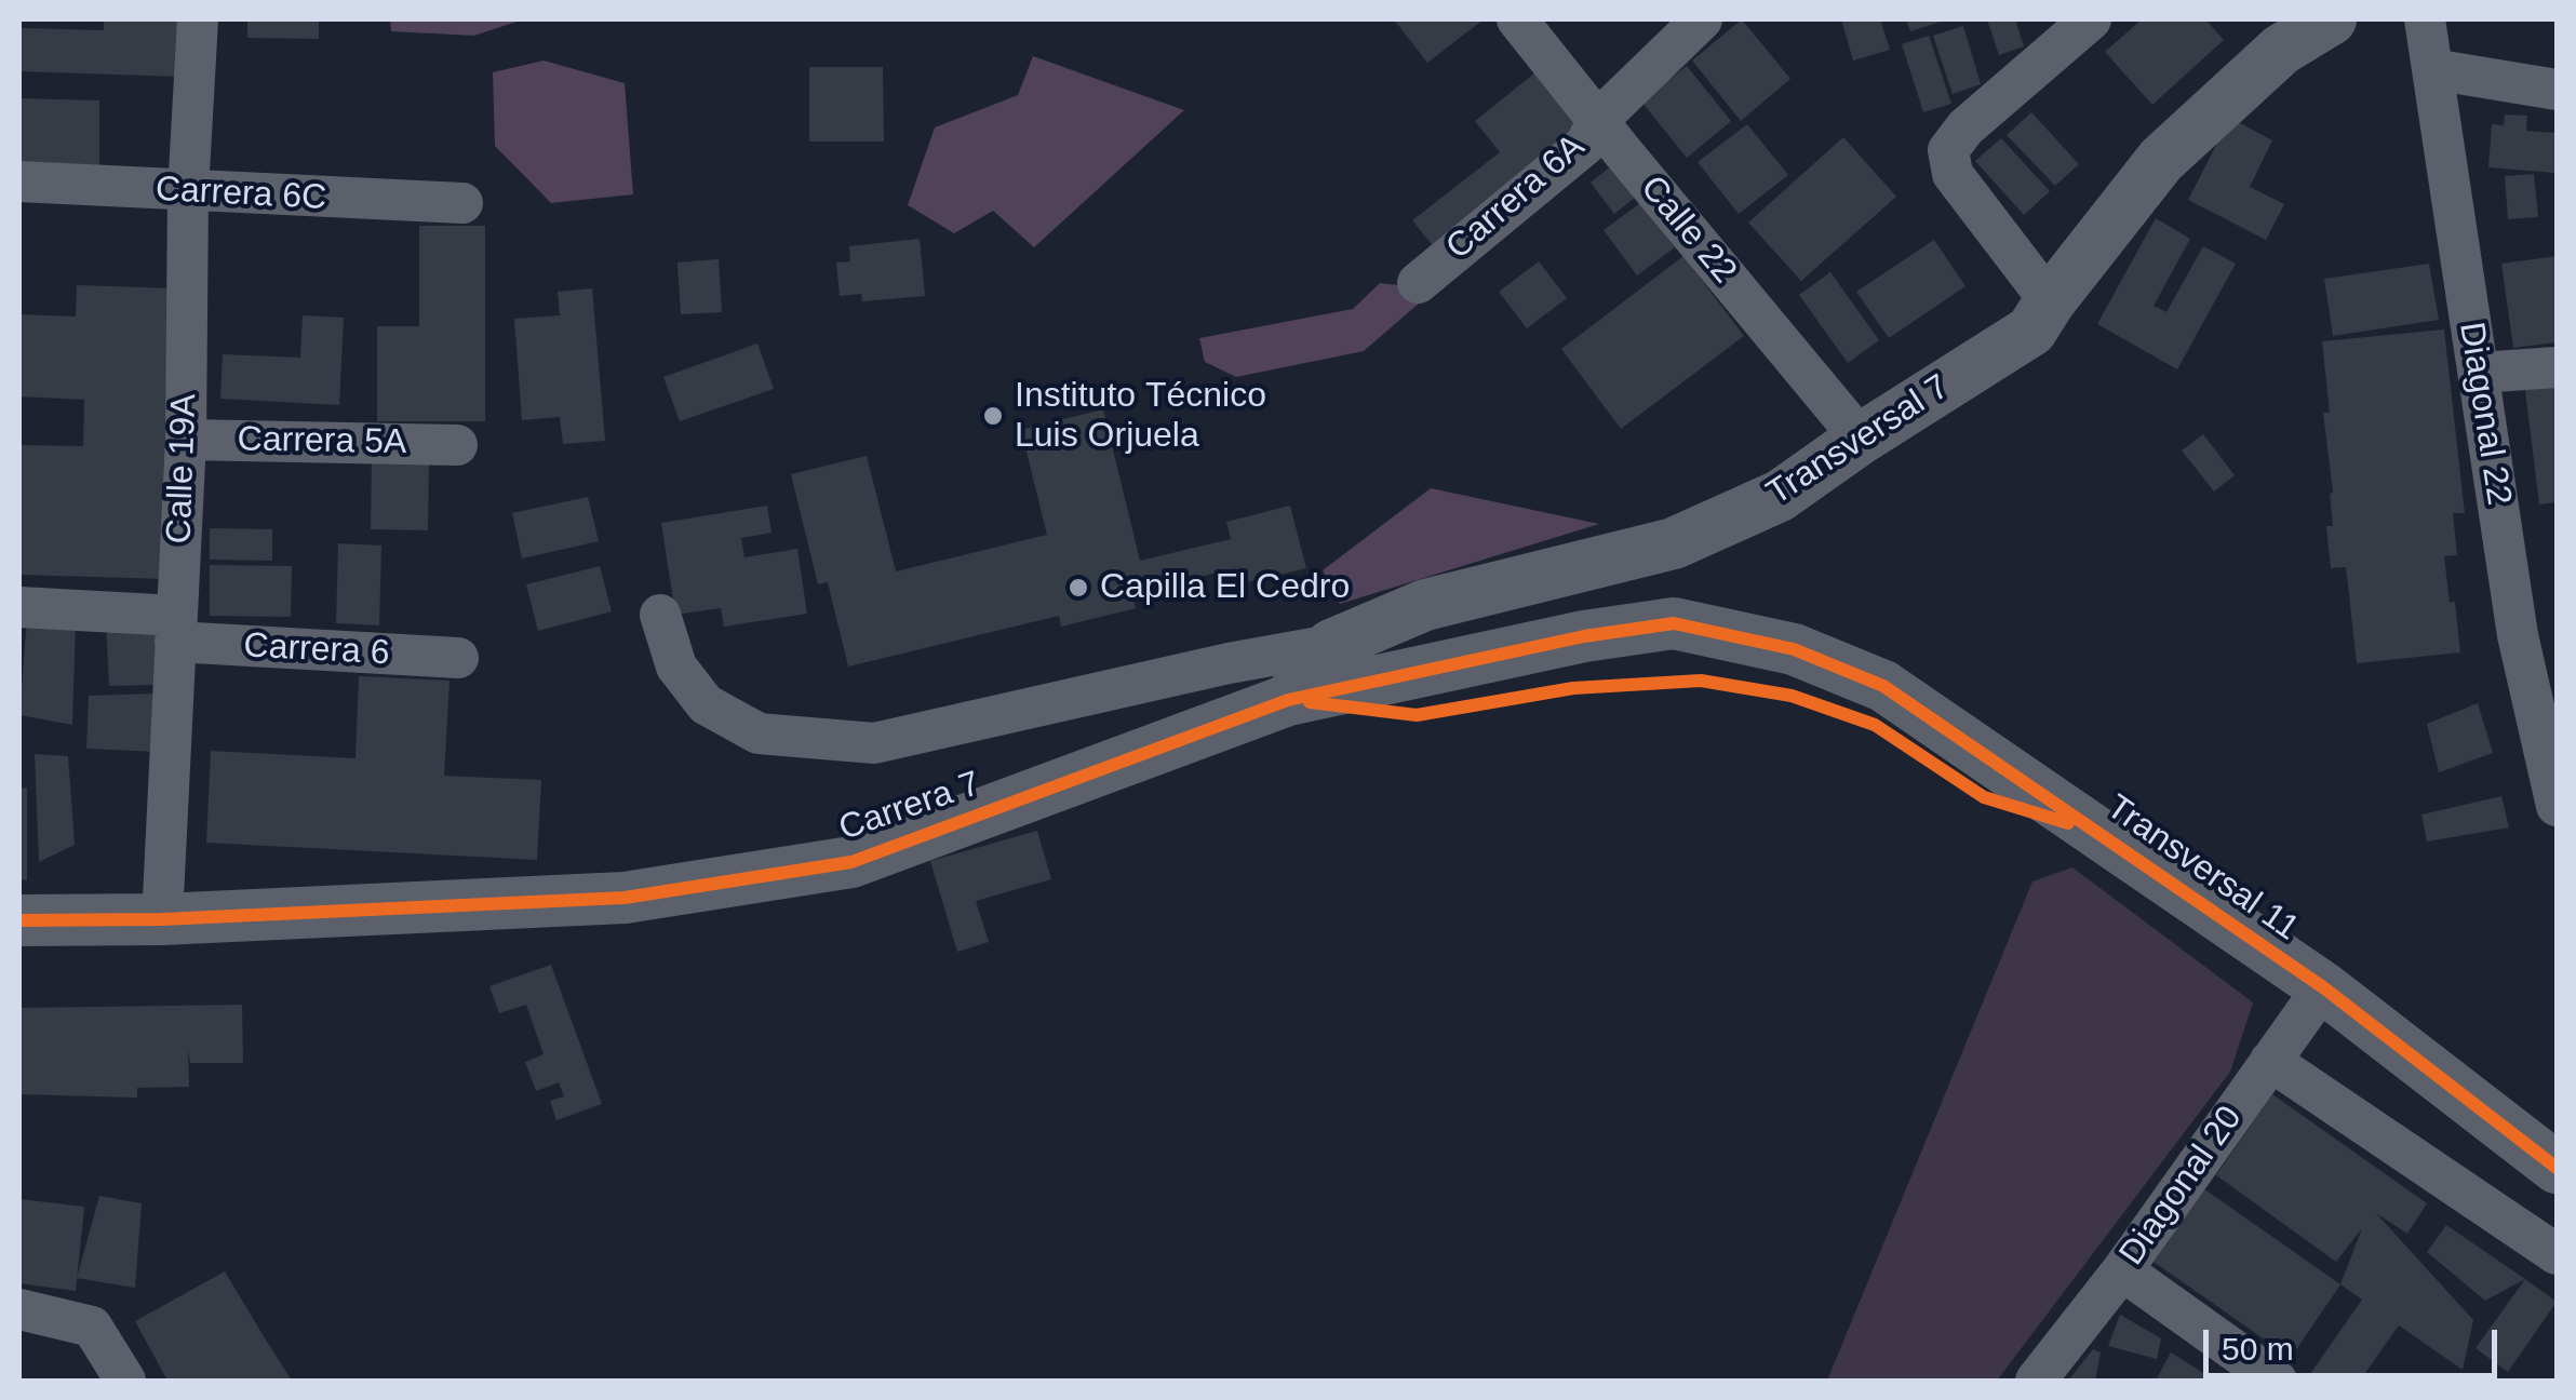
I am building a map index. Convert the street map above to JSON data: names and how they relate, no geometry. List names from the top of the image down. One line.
{"streets":{"street":["Carrera 6C","Carrera 6A","Calle 22","Diagonal 22","Transversal 7","Carrera 5A","Calle 19A","Carrera 6","Carrera 7","Transversal 11","Diagonal 20"]},"crossings":[["Carrera 6C","Calle 19A"],["Carrera 6A","Calle 22"],["Calle 22","Transversal 7"],["Carrera 5A","Calle 19A"],["Calle 19A","Carrera 6"],["Calle 19A","Carrera 7"],["Carrera 7","Transversal 11"],["Transversal 11","Diagonal 20"]],"places":["Instituto Técnico Luis Orjuela","Capilla El Cedro"],"scale_bar":"50 m"}
